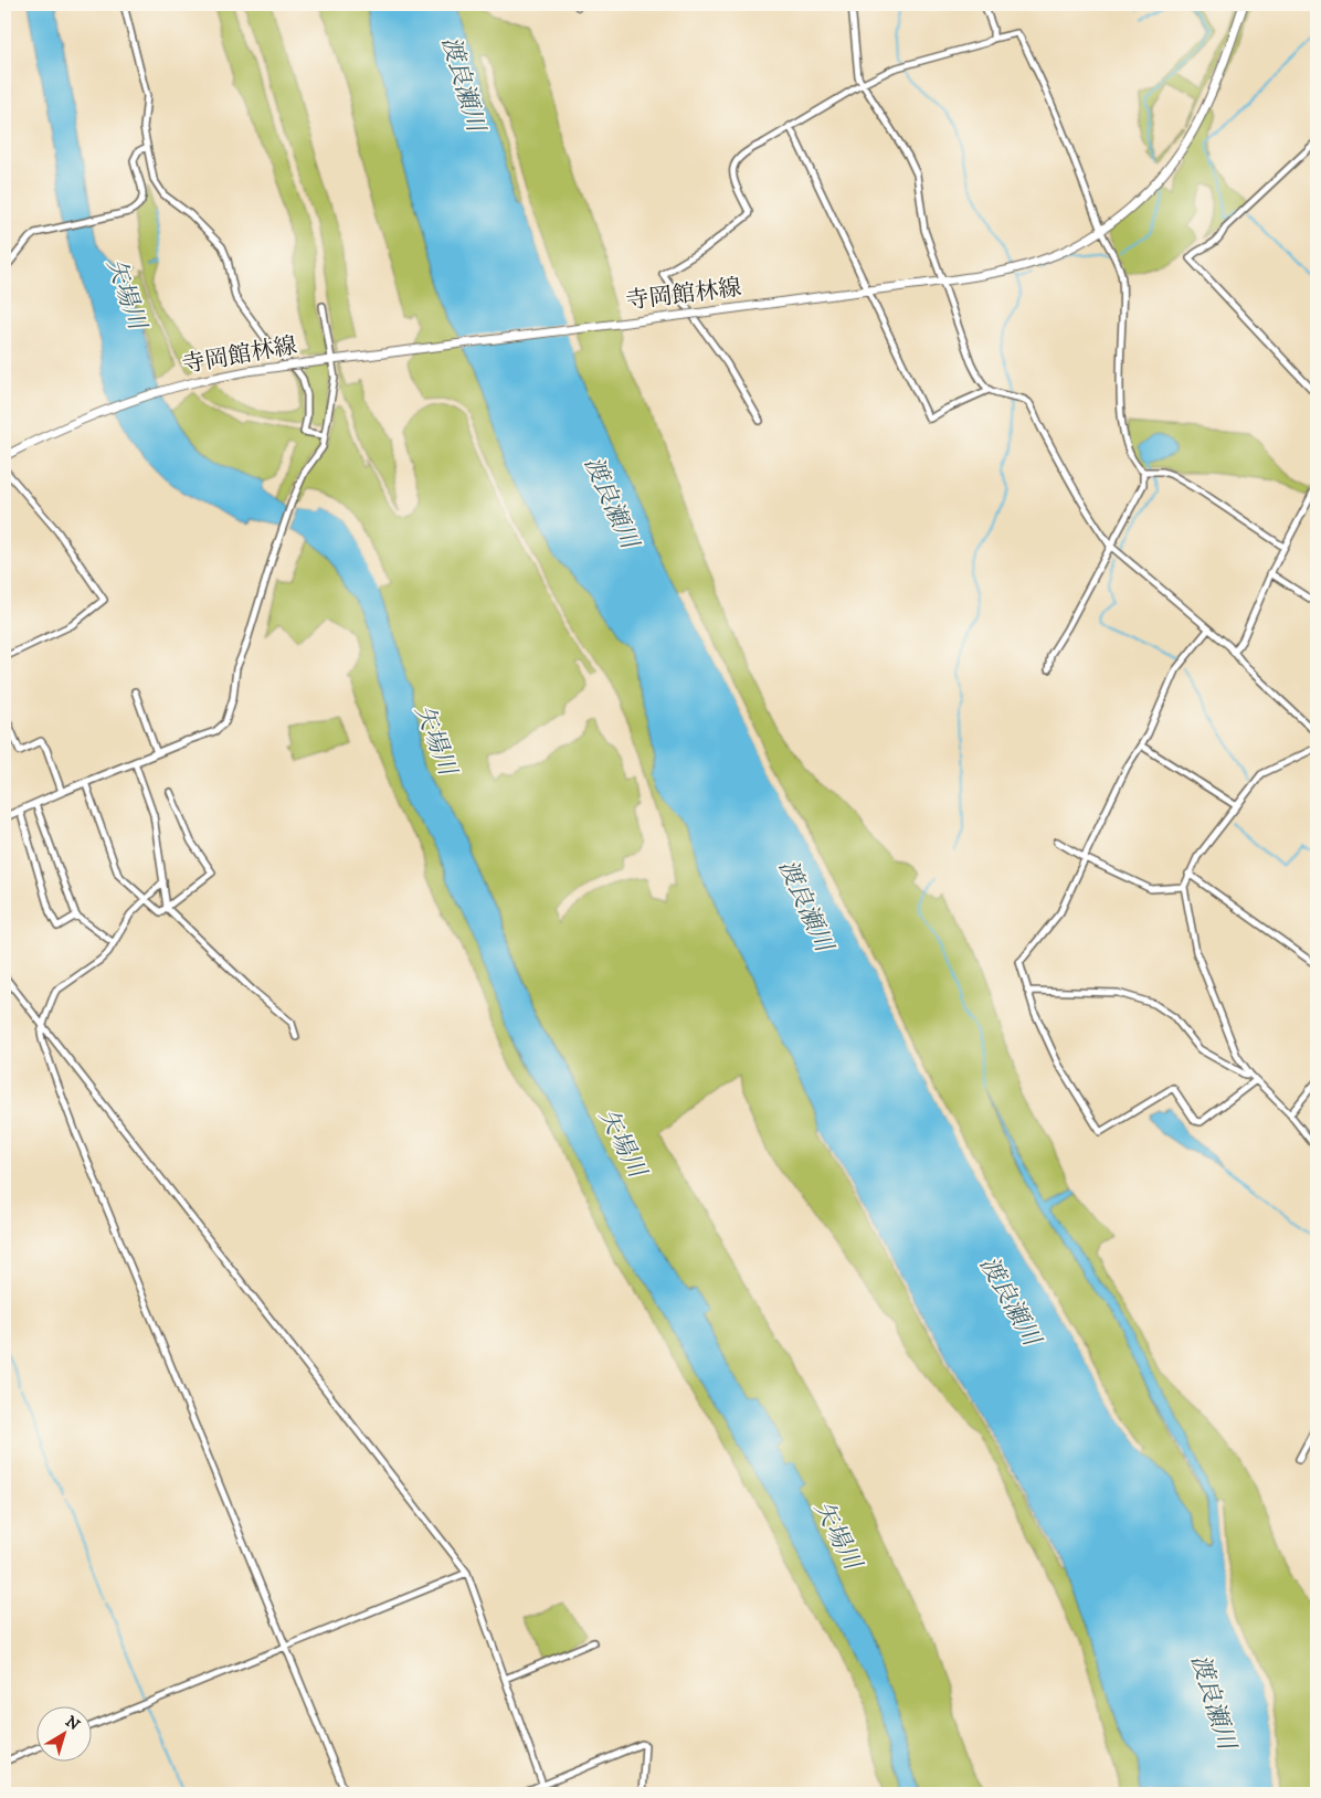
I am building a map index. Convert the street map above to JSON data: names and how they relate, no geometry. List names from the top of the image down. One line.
{"streets":{"main road":["寺岡館林線"]},"water":["渡良瀬川","矢場川"],"north":"top right"}
